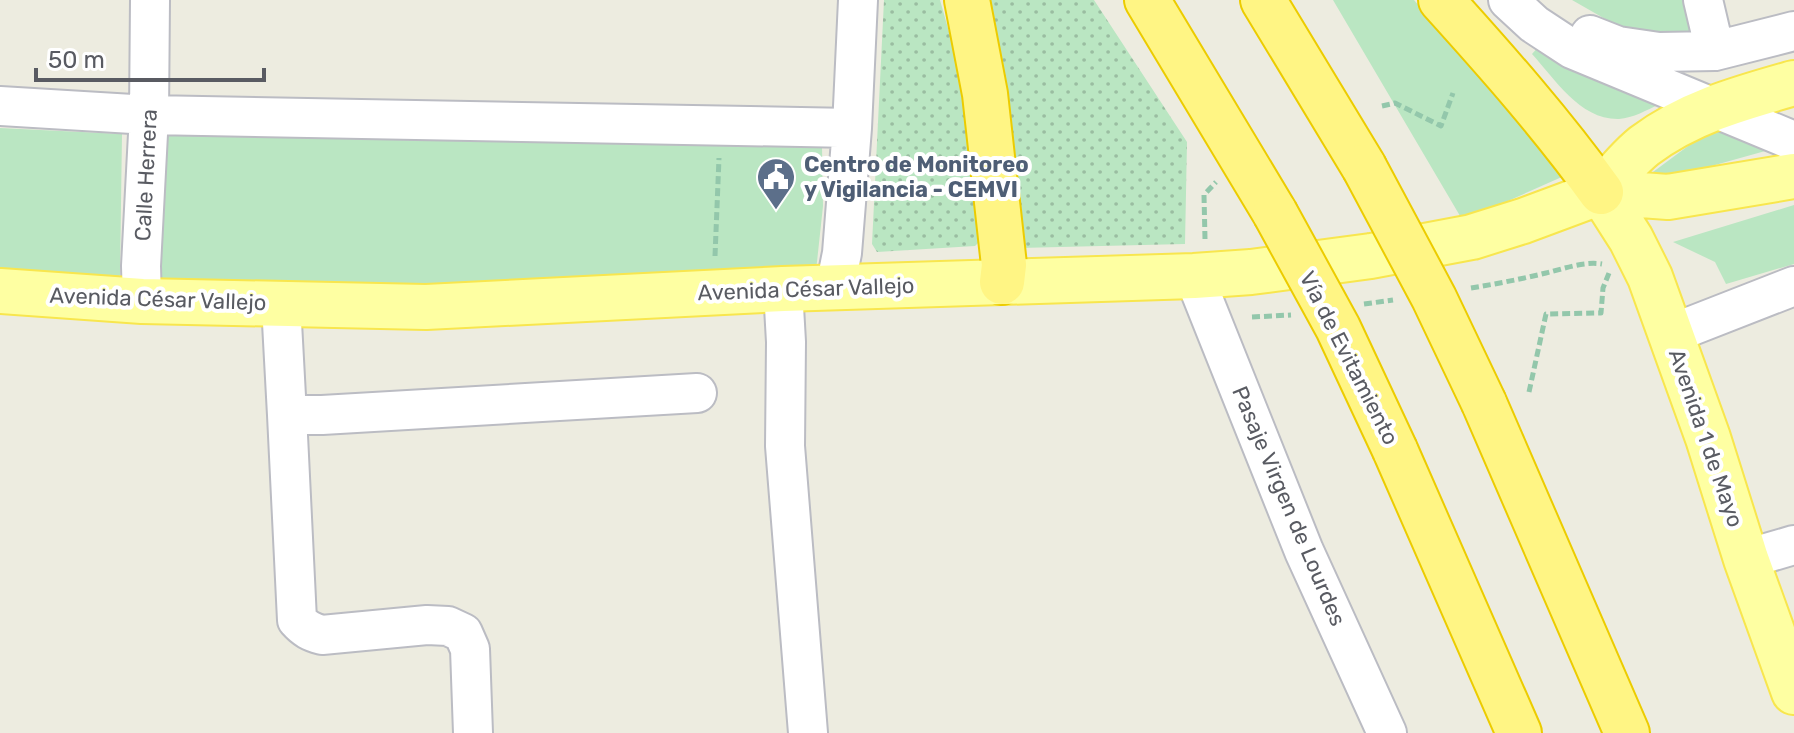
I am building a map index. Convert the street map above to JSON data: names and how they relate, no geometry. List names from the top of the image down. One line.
{"streets":{"highway":["Vía de Evitamiento"],"main road":["Avenida César Vallejo","Avenida 1 de Mayo"],"street":["Calle Herrera","Pasaje Virgen de Lourdes"]},"crossings":[["Calle Herrera","Avenida César Vallejo"],["Avenida César Vallejo","Avenida 1 de Mayo"],["Avenida César Vallejo","Pasaje Virgen de Lourdes"]],"places":{"public building":["Centro de Monitoreo y Vigilancia - CEMVI"]},"scale_bar":"50 m"}
